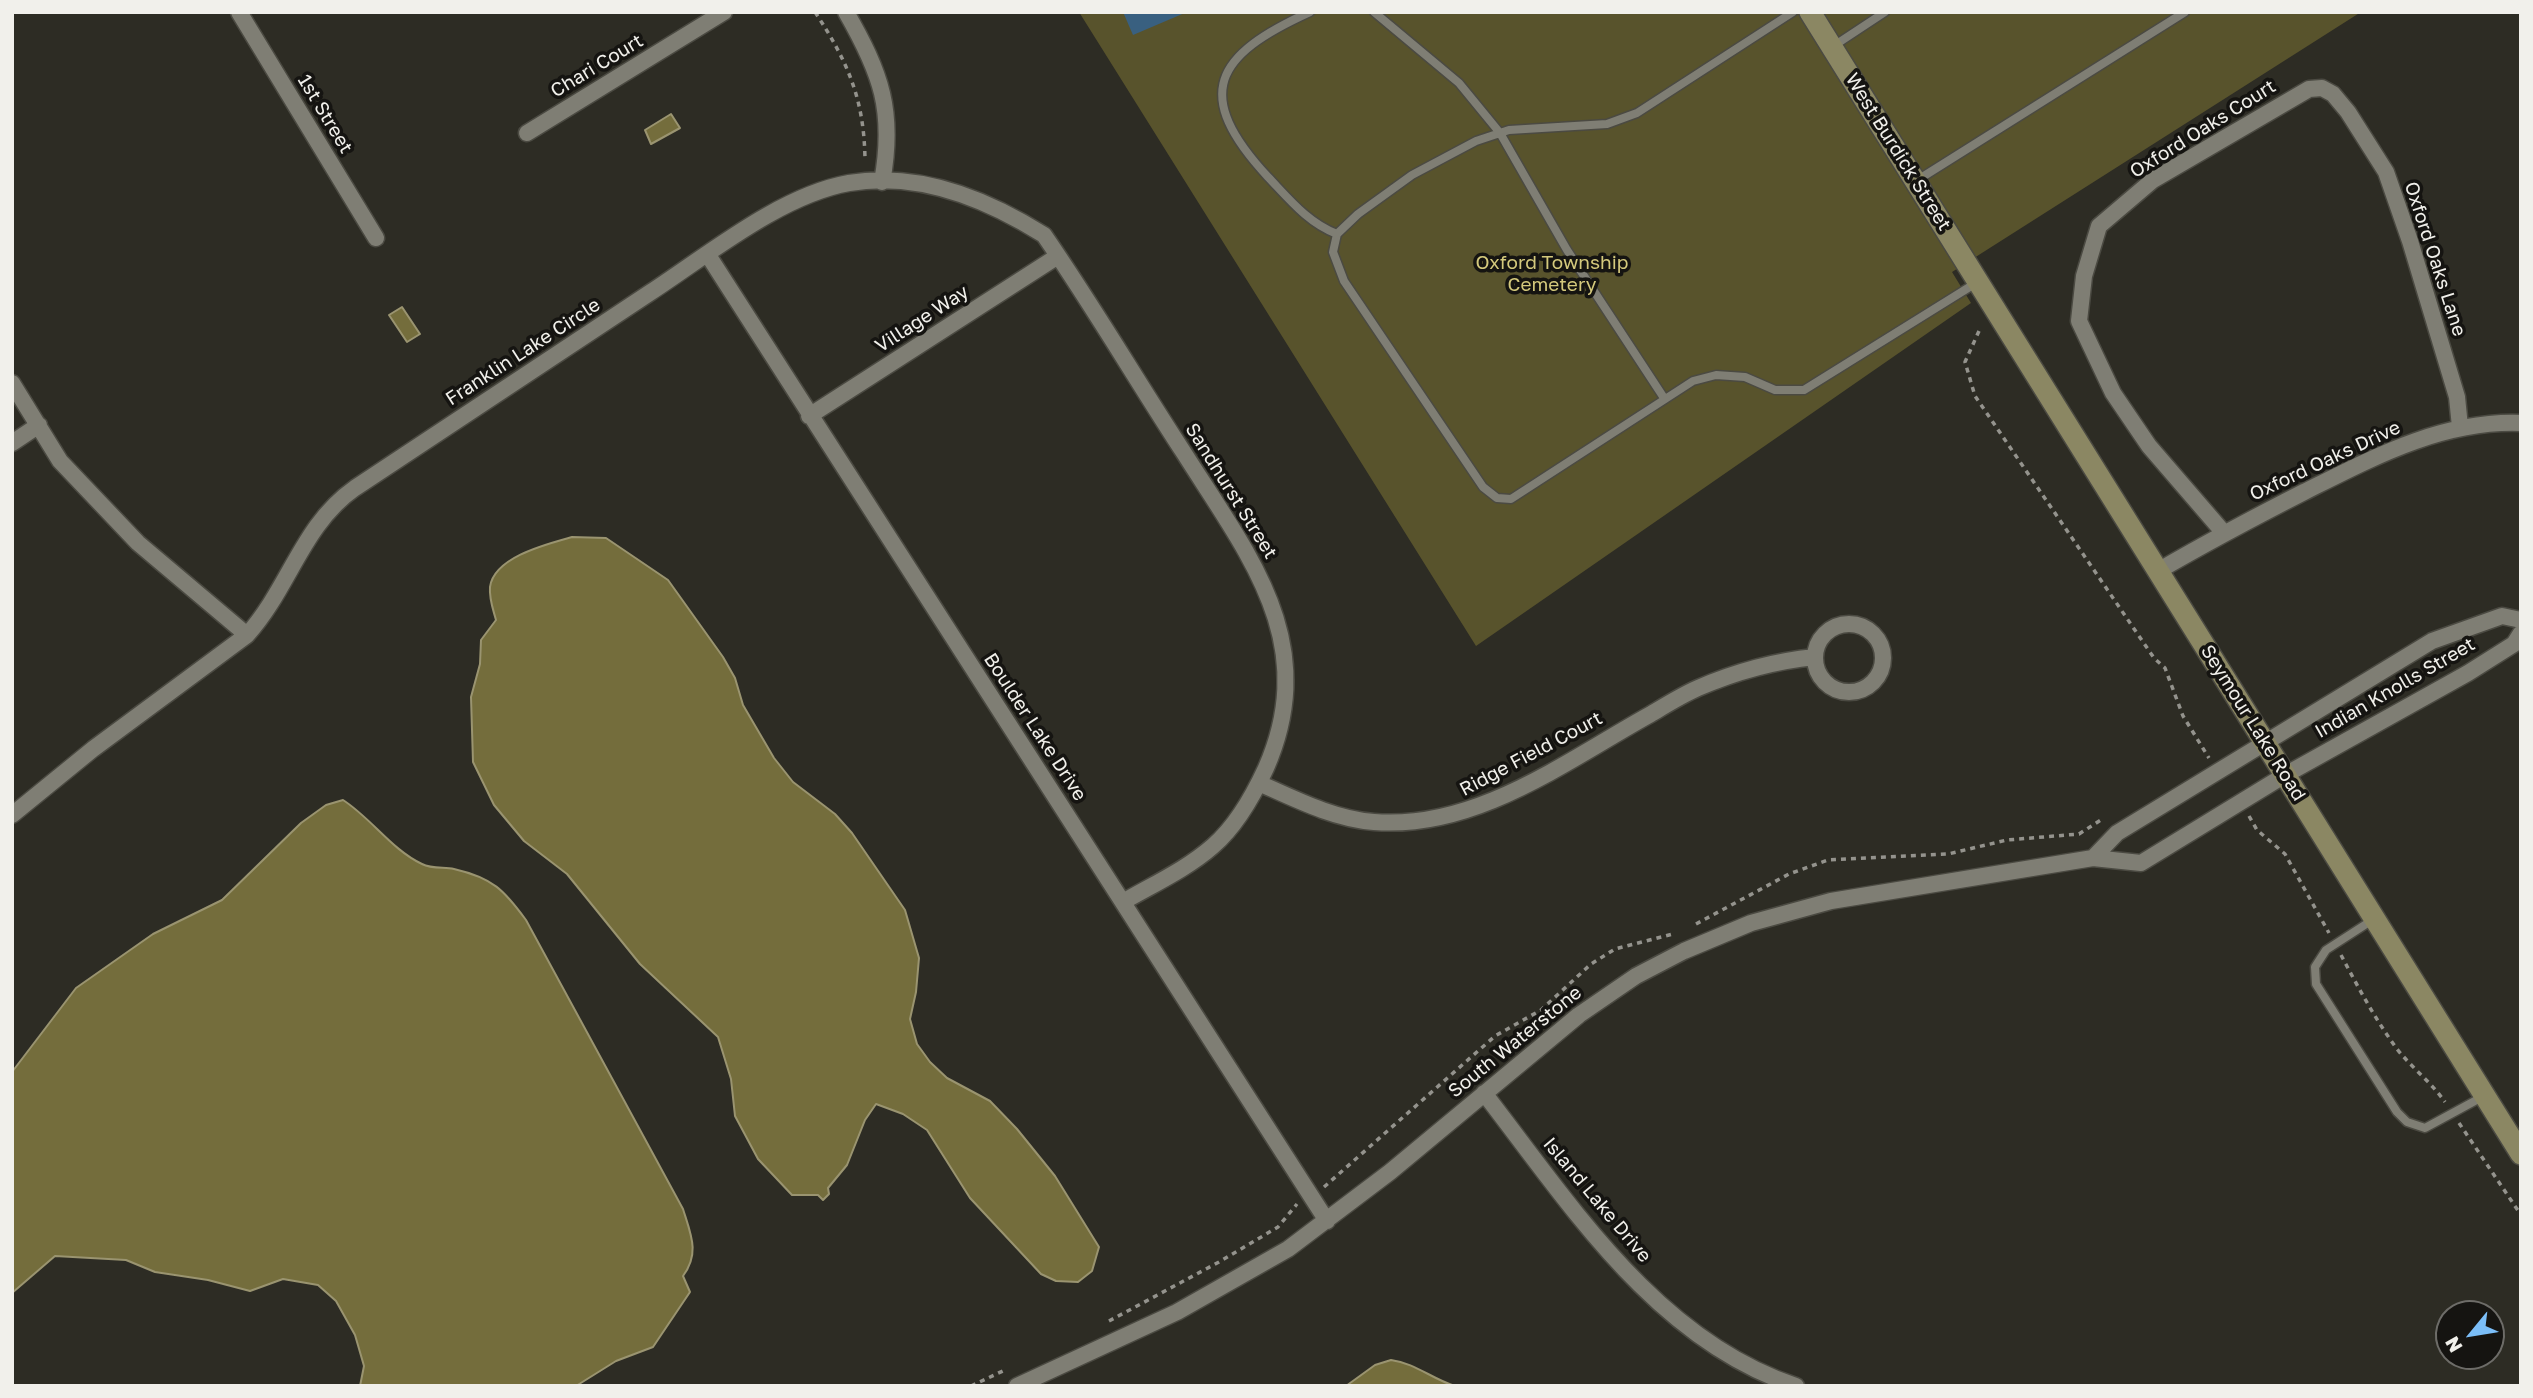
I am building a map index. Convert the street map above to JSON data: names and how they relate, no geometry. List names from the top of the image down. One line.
{"streets":{"street":["Chari Court","1st Street","Oxford Oaks Court","West Burdick Street","Oxford Oaks Lane","Village Way","Franklin Lake Circle","Oxford Oaks Drive","Sandhurst Street","Indian Knolls Street","Seymour Lake Road","Boulder Lake Drive","Ridge Field Court","South Waterstone","Island Lake Drive"]},"crossings":[["Oxford Oaks Court","Oxford Oaks Lane"],["Oxford Oaks Court","Oxford Oaks Drive"],["West Burdick Street","Seymour Lake Road"],["Oxford Oaks Lane","Oxford Oaks Drive"],["Village Way","Sandhurst Street"],["Village Way","Boulder Lake Drive"],["Franklin Lake Circle","Sandhurst Street"],["Franklin Lake Circle","Boulder Lake Drive"],["Oxford Oaks Drive","Seymour Lake Road"],["Sandhurst Street","Boulder Lake Drive"],["Sandhurst Street","Ridge Field Court"],["Indian Knolls Street","Seymour Lake Road"],["Indian Knolls Street","South Waterstone"],["Seymour Lake Road","South Waterstone"],["Boulder Lake Drive","South Waterstone"],["South Waterstone","Island Lake Drive"]],"parks":["Oxford Township Cemetery"],"north":"bottom left"}
